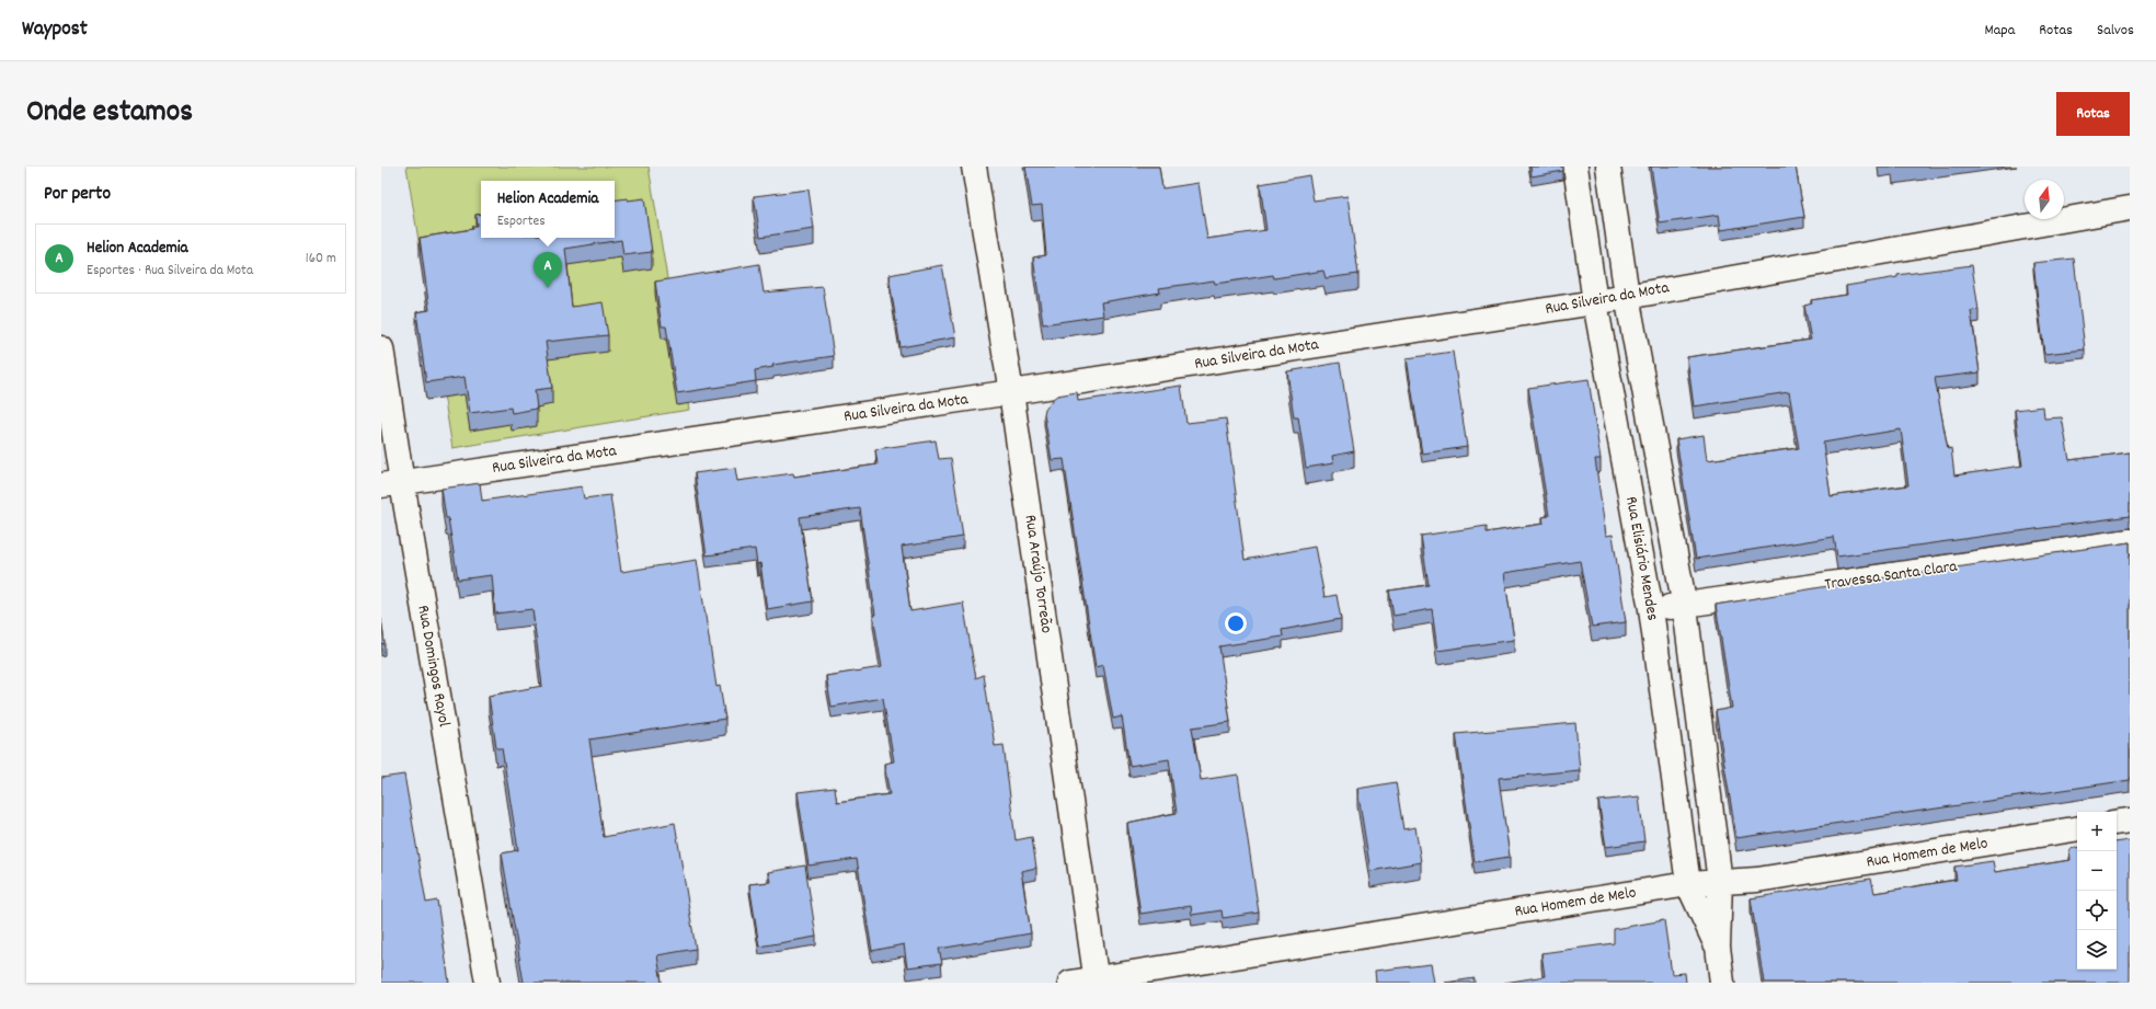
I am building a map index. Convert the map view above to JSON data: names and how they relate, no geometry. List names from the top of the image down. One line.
{"streets":{"street":["Rua Silveira da Mota","Rua Elisiário Mendes","Rua Araújo Torreão","Travessa Santa Clara","Rua Domingos Rayol","Rua Homem de Melo"]},"crossings":[["Rua Silveira da Mota","Rua Elisiário Mendes"],["Rua Silveira da Mota","Rua Araújo Torreão"],["Rua Silveira da Mota","Rua Domingos Rayol"],["Rua Elisiário Mendes","Travessa Santa Clara"],["Rua Elisiário Mendes","Rua Homem de Melo"],["Rua Araújo Torreão","Rua Homem de Melo"]],"north":"top","page":{"header":"Waypost","nav":["Mapa","Rotas","Salvos"],"title":"Onde estamos","buttons":"Rotas","heading":"Por perto","popup":["Helion Academia","Esportes"],"list":[{"mark":"A","name":"Helion Academia","note":"Esportes · Rua Silveira da Mota","value":"160 m"}],"pins":"A","map_buttons":["+","−"]}}
